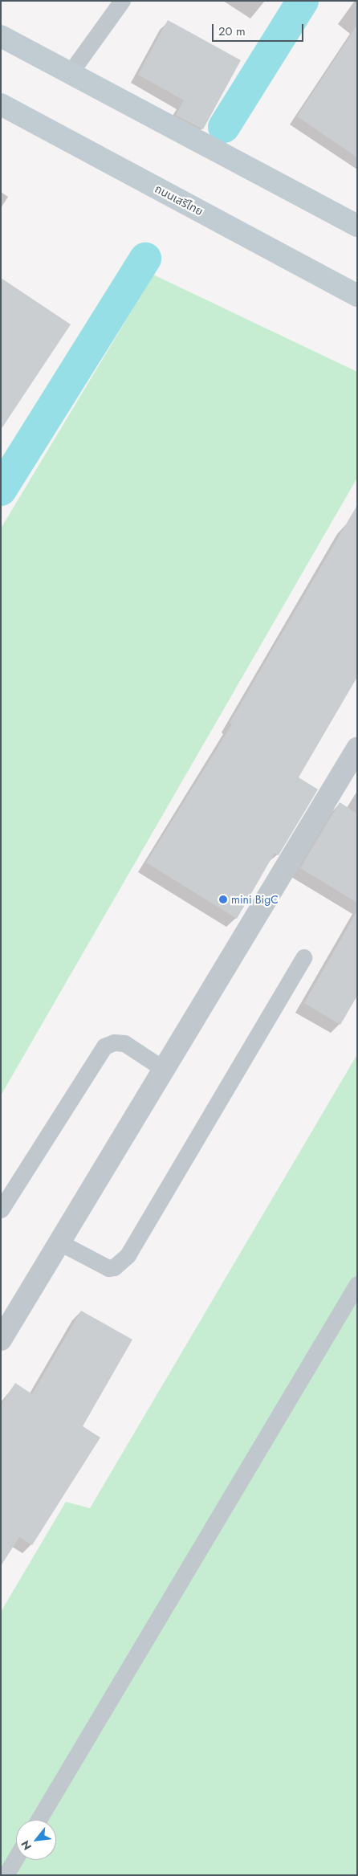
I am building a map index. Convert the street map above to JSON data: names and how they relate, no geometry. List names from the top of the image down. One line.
{"streets":{"main road":["ถนนเสรีไทย"]},"places":["mini BigC"],"scale_bar":"20 m","north":"bottom left"}
